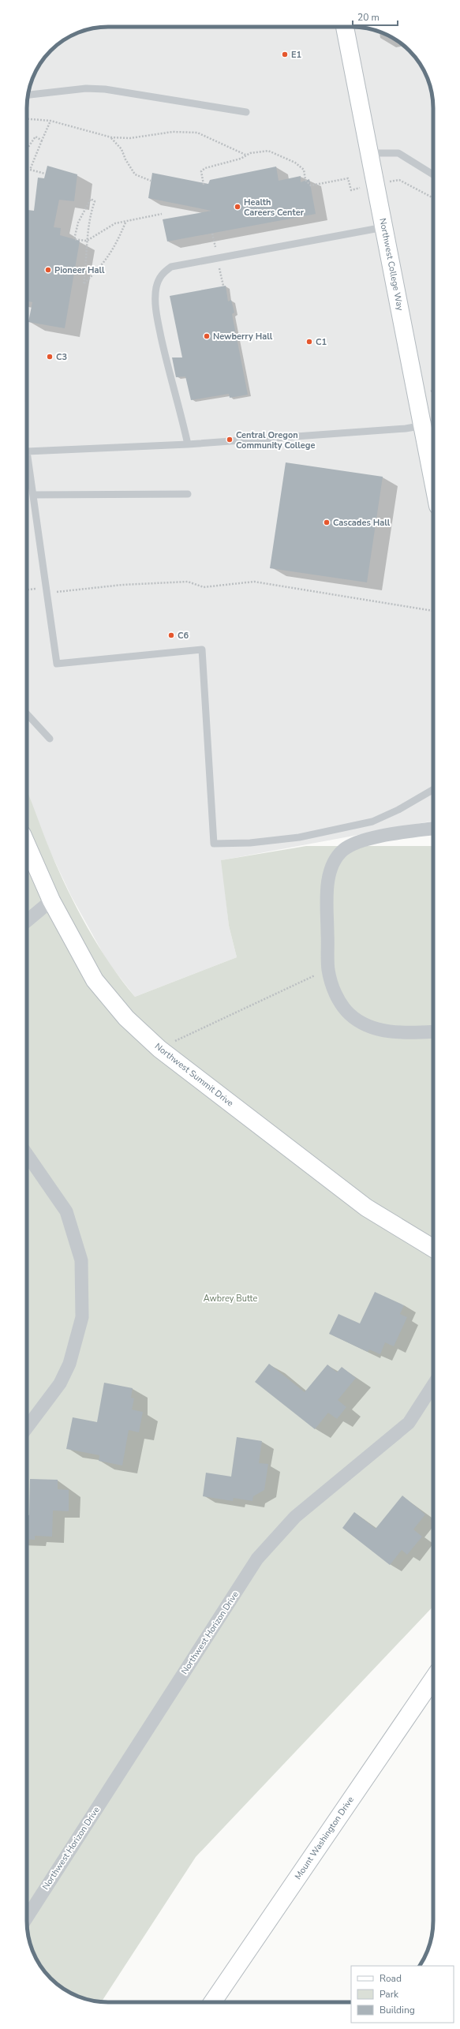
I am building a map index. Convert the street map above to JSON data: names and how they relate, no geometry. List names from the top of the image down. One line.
{"streets":{"street":["Northwest College Way","Northwest Summit Drive","Northwest Horizon Drive","Mount Washington Drive"]},"parks":["Awbrey Butte"],"places":["E1","Health Careers Center","Pioneer Hall","Newberry Hall","C1","C3","Central Oregon Community College","Cascades Hall","C6"],"legend":["Road","Park","Building"],"scale_bar":"20 m"}
